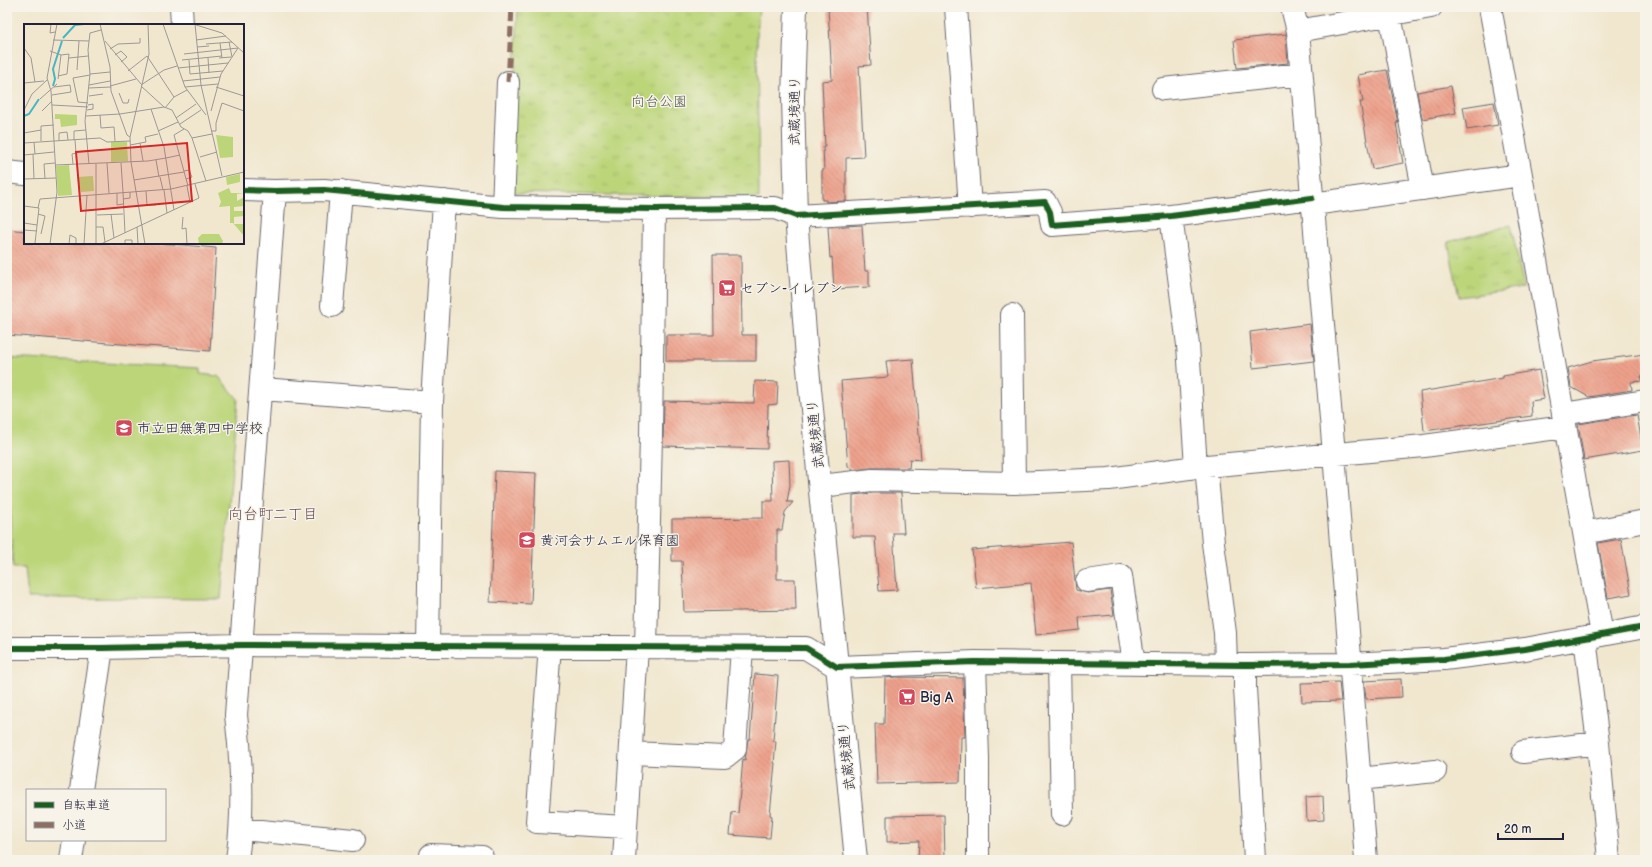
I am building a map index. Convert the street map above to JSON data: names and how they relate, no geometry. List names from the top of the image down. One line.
{"streets":{"street":["武蔵境通り"]},"districts":["向台町二丁目"],"parks":["向台公園"],"places":{"supermarket":["セブン-イレブン","Big A"],"school or university":["市立田無第四中学校","黄河会サムエル保育園"]},"legend":["自転車道","小道"],"scale_bar":"20 m"}
